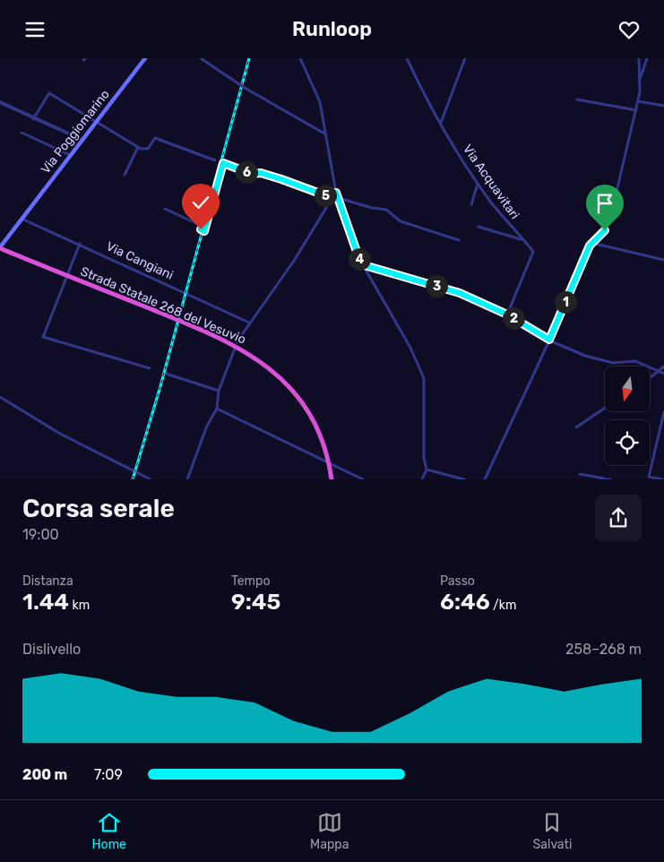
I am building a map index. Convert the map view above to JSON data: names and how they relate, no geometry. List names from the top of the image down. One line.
{"streets":{"highway":["Strada Statale 268 del Vesuvio"],"main road":["Via Poggiomarino"],"street":["Via Acquavitari","Via Cangiani"]},"crossings":[["Via Poggiomarino","Via Cangiani"],["Via Poggiomarino","Strada Statale 268 del Vesuvio"]],"north":"bottom","page":{"header":"Runloop","pins":["6","5","4","3","1","2"],"heading":["Corsa serale","19:00"],"stats":[["Distanza","1.44 km"],["Tempo","9:45"],["Passo","6:46 /km"]],"chart":["Dislivello","258–268 m"],"list":[{"name":"200 m","note":"7:09"}],"tabs":["Home","Mappa","Salvati"]}}
